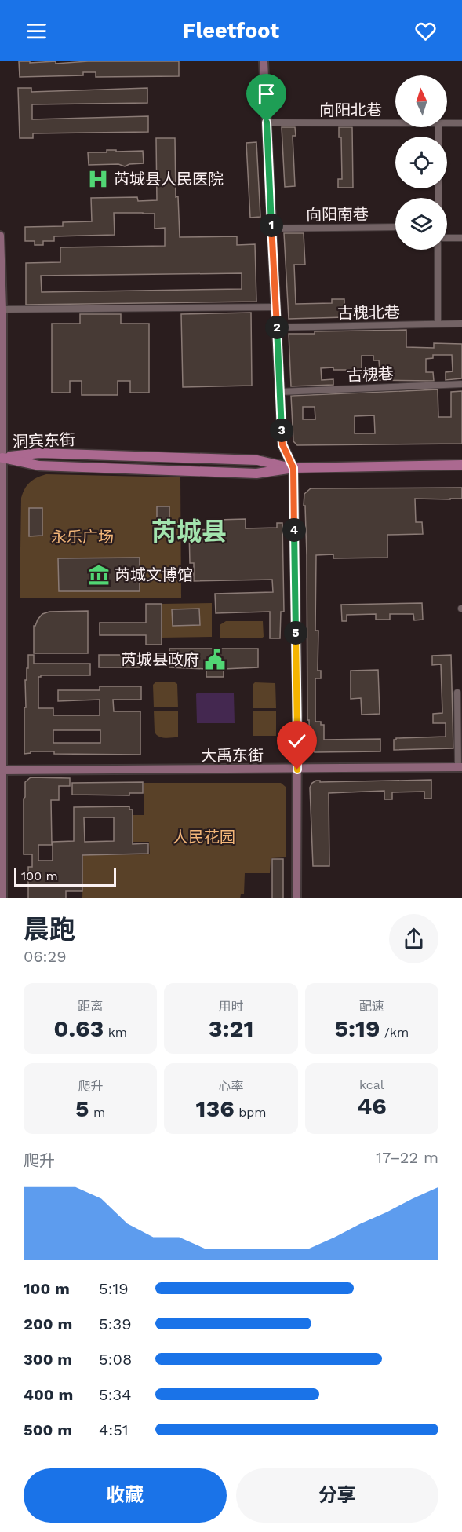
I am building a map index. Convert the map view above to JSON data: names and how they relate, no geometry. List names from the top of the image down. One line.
{"streets":{"main road":["洞宾东街"],"street":["向阳北巷","向阳南巷","古槐北巷","古槐巷","大禹东街"]},"districts":["芮城县"],"parks":["永乐广场","人民花园"],"places":{"hospital":["芮城县人民医院"],"museum":["芮城文博馆"],"public building":["芮城县政府"]},"scale_bar":"100 m","north":"top","page":{"header":"Fleetfoot","pins":["1","2","3","4","5"],"scale":"100 m","heading":["晨跑","06:29"],"stats":[["距离","0.63 km"],["用时","3:21"],["配速","5:19 /km"],["爬升","5 m"],["心率","136 bpm"],["kcal","46"]],"chart":["爬升","17–22 m"],"list":[{"name":"100 m","note":"5:19"},{"name":"200 m","note":"5:39"},{"name":"300 m","note":"5:08"},{"name":"400 m","note":"5:34"},{"name":"500 m","note":"4:51"}],"buttons":["收藏","分享"]}}
